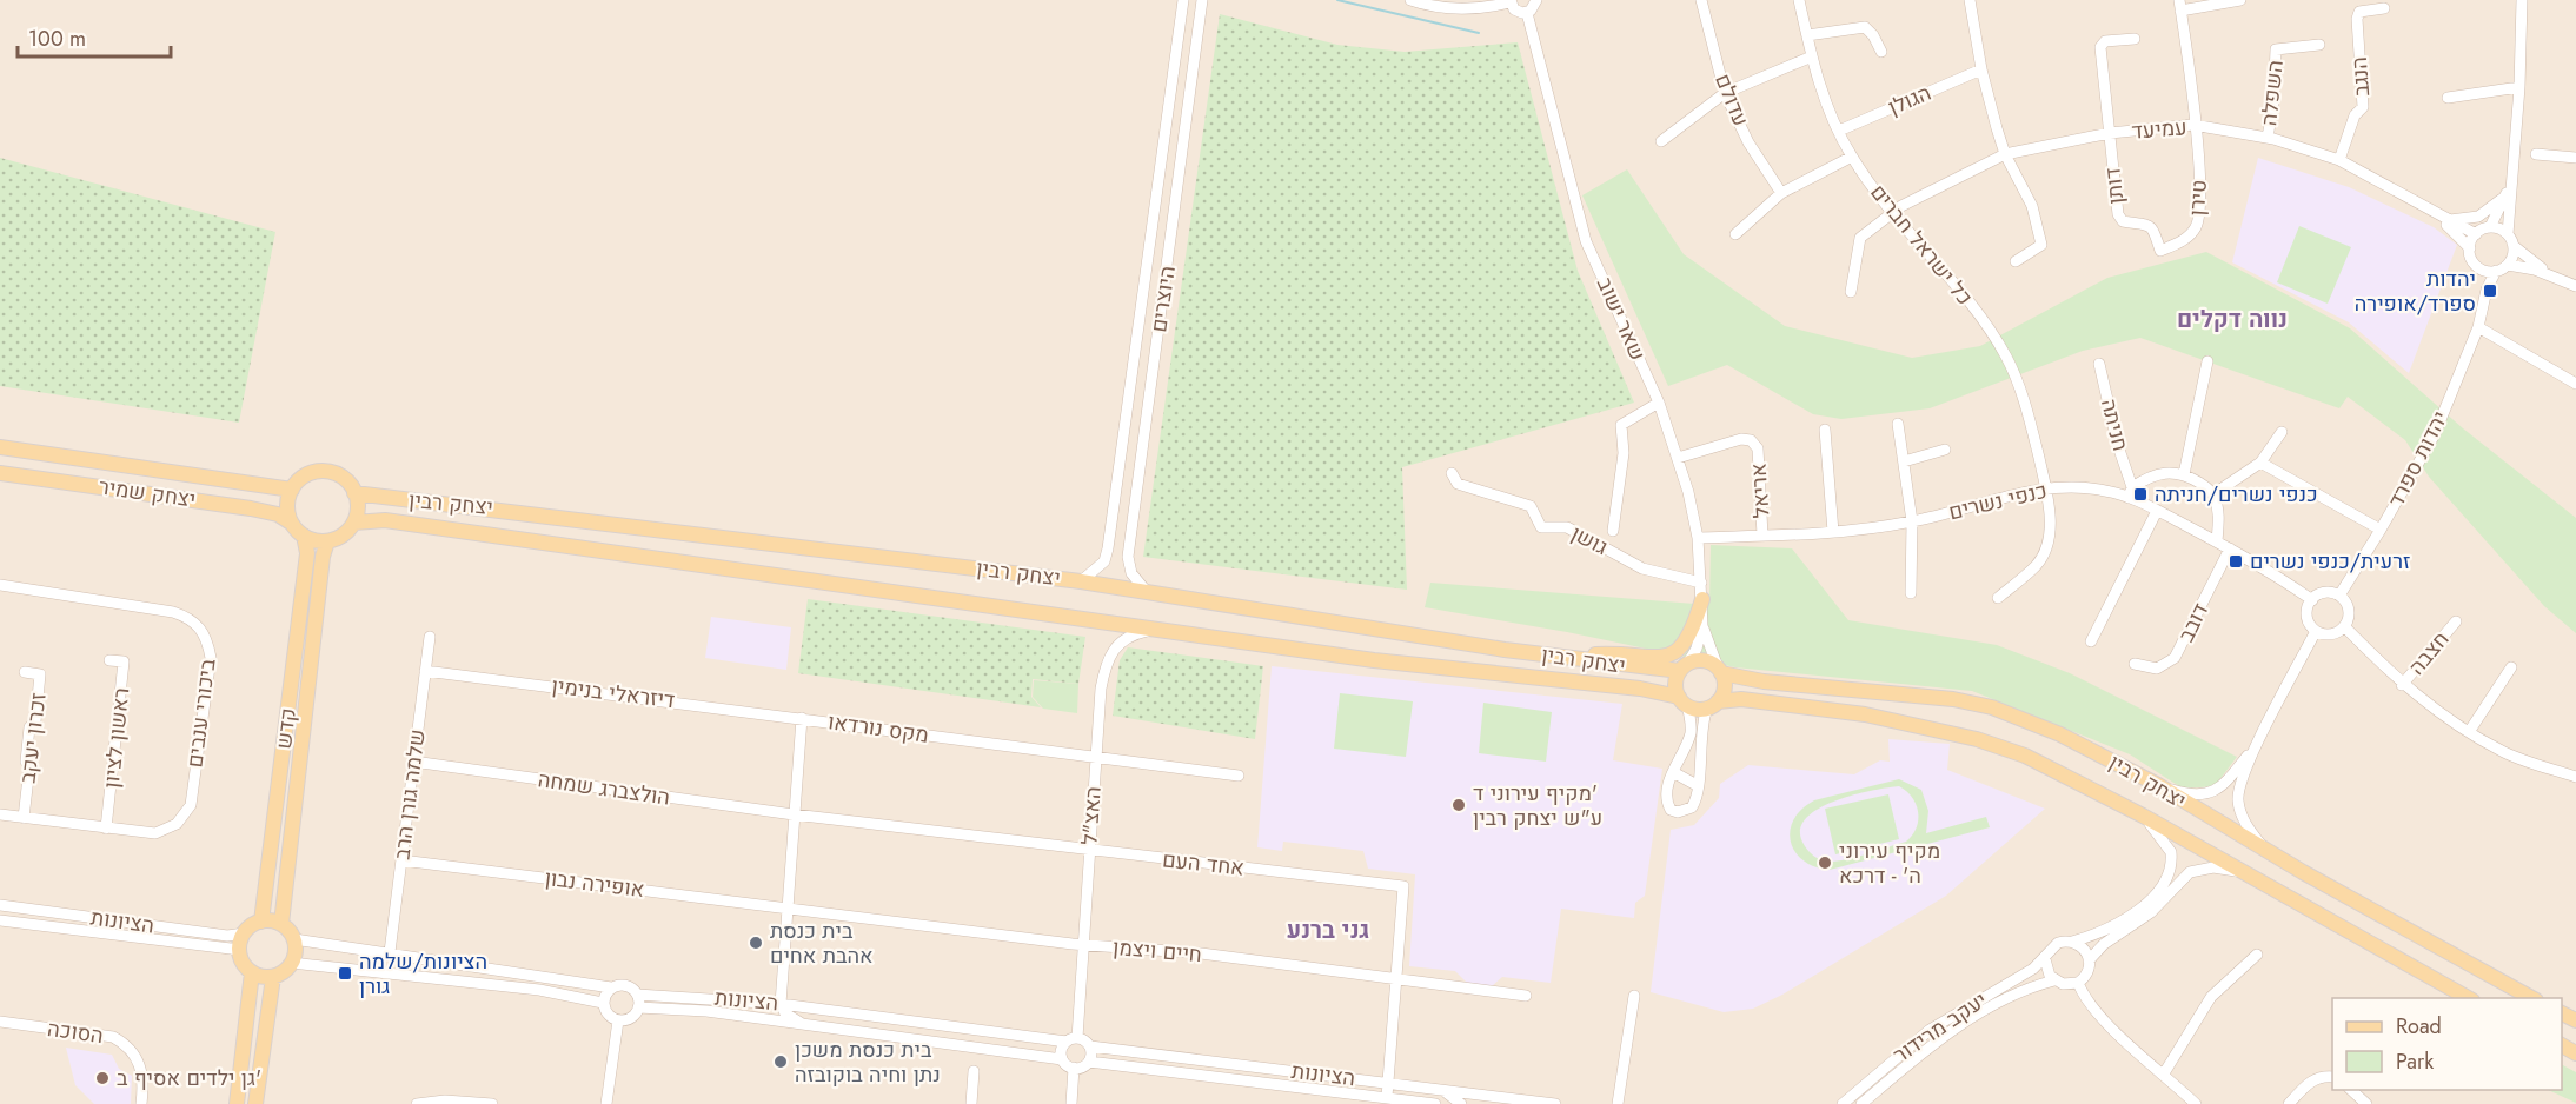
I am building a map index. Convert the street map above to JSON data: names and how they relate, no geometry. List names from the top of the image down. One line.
{"streets":{"main road":["יצחק שמיר","יצחק רבין","קדש"],"street":["הנגב","השפלה","עדולם","הגולן","עמיעד","דותן","טירן","כל ישראל חברים","היוצרים","שאר ישוב","חניתה","יהדות ספרד","אריאל","כנפי נשרים","גושן","דובב","חצבה","דיזראלי בנימין","ביכורי ענבים","מקס נורדאו","זכרון יעקב","ראשון לציון","הולצברג שמחה","שלמה גורן הרב","האצ\"ל","אחד העם","אופירה נבון","הציונות","חיים ויצמן","יעקב מרידור","הסוכה"]},"crossings":[["הנגב","עמיעד"],["השפלה","עמיעד"],["הגולן","כל ישראל חברים"],["עמיעד","דותן"],["עמיעד","טירן"],["עמיעד","כל ישראל חברים"],["עמיעד","יהדות ספרד"],["דותן","טירן"],["כל ישראל חברים","כנפי נשרים"],["היוצרים","יצחק רבין"],["שאר ישוב","אריאל"],["שאר ישוב","כנפי נשרים"],["שאר ישוב","יצחק רבין"],["שאר ישוב","גושן"],["חניתה","כנפי נשרים"],["יהדות ספרד","כנפי נשרים"],["אריאל","כנפי נשרים"],["יצחק שמיר","יצחק רבין"],["יצחק שמיר","קדש"],["כנפי נשרים","דובב"],["יצחק רבין","קדש"],["יצחק רבין","האצ\"ל"],["דיזראלי בנימין","מקס נורדאו"],["דיזראלי בנימין","שלמה גורן הרב"],["ביכורי ענבים","זכרון יעקב"],["ביכורי ענבים","ראשון לציון"],["קדש","הציונות"],["מקס נורדאו","הולצברג שמחה"],["מקס נורדאו","האצ\"ל"],["מקס נורדאו","אחד העם"],["מקס נורדאו","אופירה נבון"],["מקס נורדאו","הציונות"],["מקס נורדאו","חיים ויצמן"],["הולצברג שמחה","שלמה גורן הרב"],["הולצברג שמחה","אחד העם"],["שלמה גורן הרב","אופירה נבון"],["האצ\"ל","אחד העם"],["האצ\"ל","הציונות"],["האצ\"ל","חיים ויצמן"],["אחד העם","הציונות"],["אחד העם","חיים ויצמן"],["אופירה נבון","חיים ויצמן"]],"districts":["נווה דקלים","גני ברנע"],"places":{"transit":["יהדות ספרד/אופירה","כנפי נשרים/חניתה","זרעית/כנפי נשרים","הציונות/שלמה גורן"],"other":["מקיף עירוני ד' ע\"ש יצחק רבין","מקיף עירוני ה' - דרכא","בית כנסת אהבת אחים","בית כנסת משכן נתן וחיה בוקובזה","גן ילדים אסיף ב'"]},"legend":["Road","Park"],"scale_bar":"100 m"}
